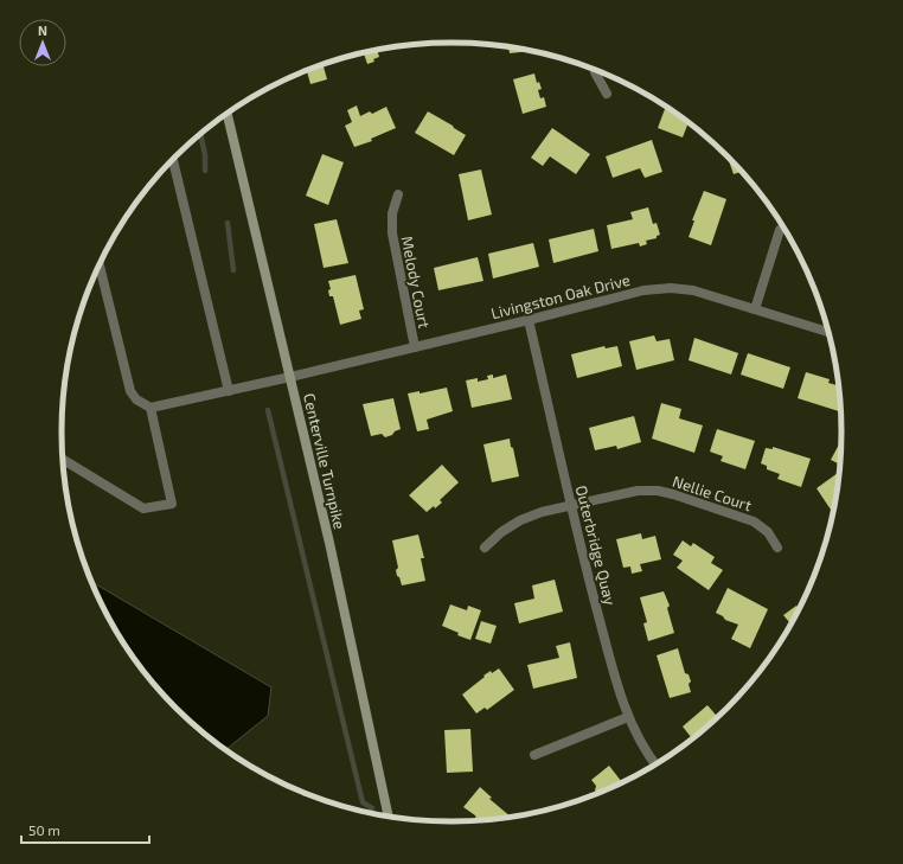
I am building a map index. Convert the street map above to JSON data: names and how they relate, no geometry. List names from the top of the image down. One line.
{"streets":{"main road":["Centerville Turnpike"],"street":["Melody Court","Livingston Oak Drive","Nellie Court","Outerbridge Quay"]},"crossings":[["Melody Court","Livingston Oak Drive"],["Livingston Oak Drive","Centerville Turnpike"],["Livingston Oak Drive","Outerbridge Quay"],["Nellie Court","Outerbridge Quay"]],"scale_bar":"50 m","north":"top"}
